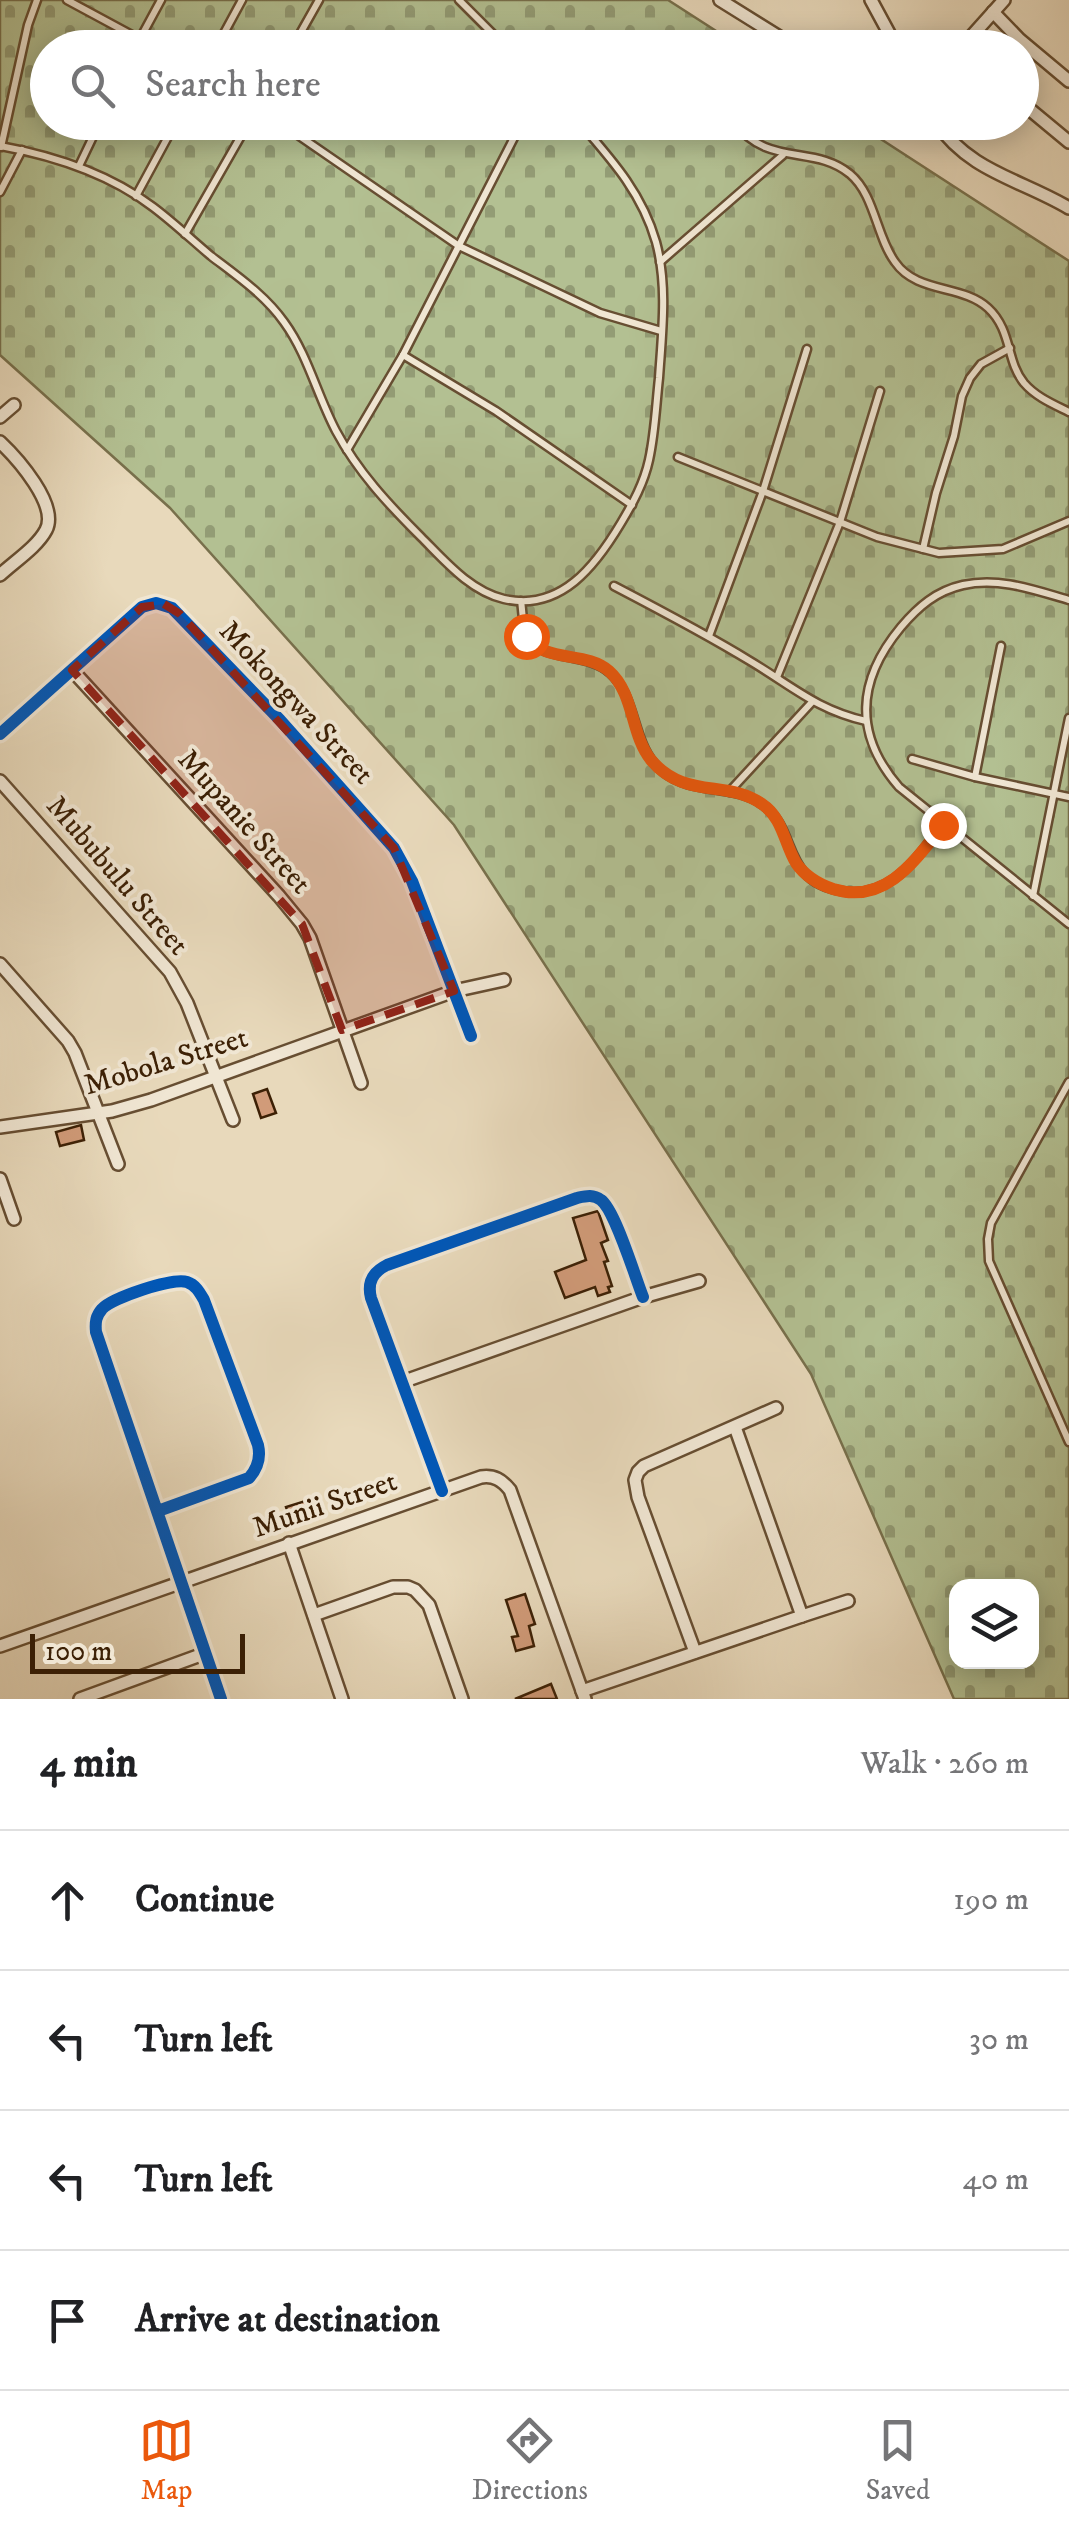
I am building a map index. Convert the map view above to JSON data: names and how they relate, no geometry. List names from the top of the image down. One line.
{"streets":{"street":["Mokongwa Street","Mupanie Street","Mububulu Street","Mobola Street","Munii Street"]},"crossings":[["Mokongwa Street","Mupanie Street"],["Mokongwa Street","Mobola Street"],["Mupanie Street","Mobola Street"],["Mububulu Street","Mobola Street"]],"scale_bar":"100 m","page":{"search":"Search here","scale":"100 m","heading":["4 min","Walk · 260 m"],"list":[["Continue","190 m"],["Turn left","30 m"],["Turn left","40 m"],"Arrive at destination"],"nav":["Map","Directions","Saved"]}}
